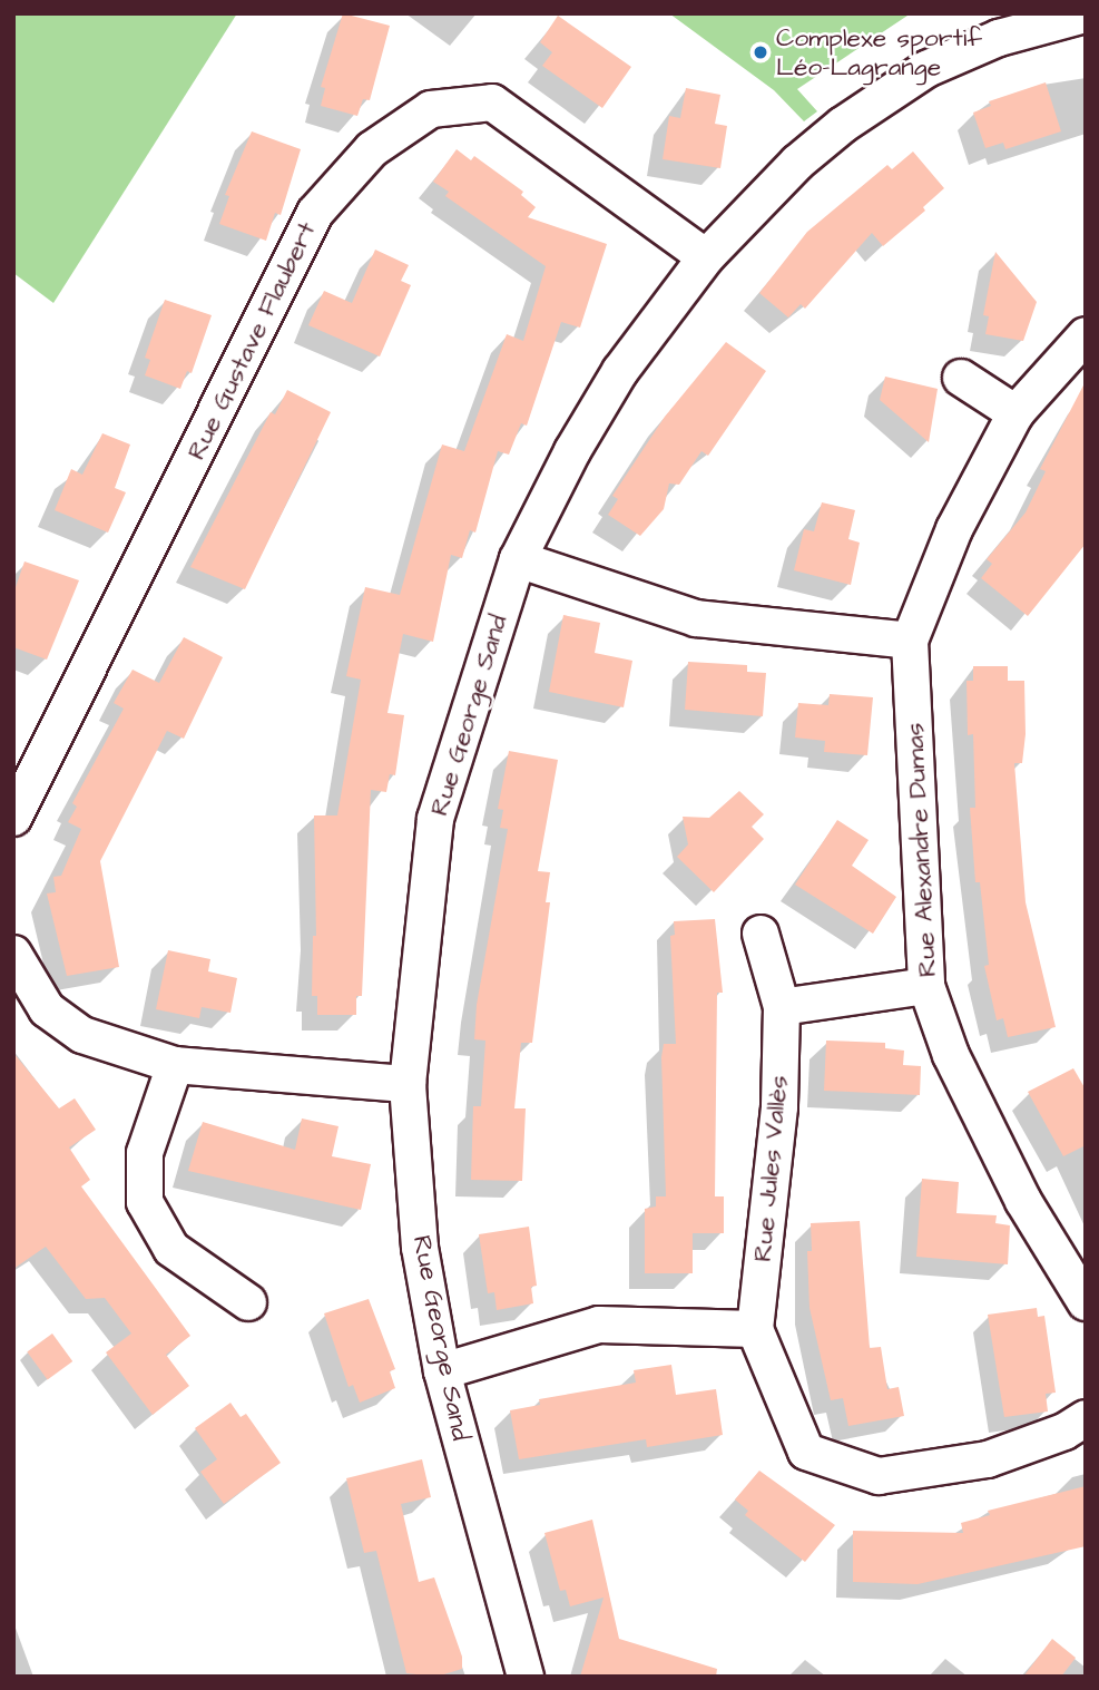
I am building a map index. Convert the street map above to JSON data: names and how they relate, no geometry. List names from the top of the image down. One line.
{"streets":{"street":["Rue Gustave Flaubert","Rue George Sand","Rue Alexandre Dumas","Rue Jules Vallès"]},"crossings":[["Rue Gustave Flaubert","Rue George Sand"]],"places":["Complexe sportif Léo-Lagrange"]}
